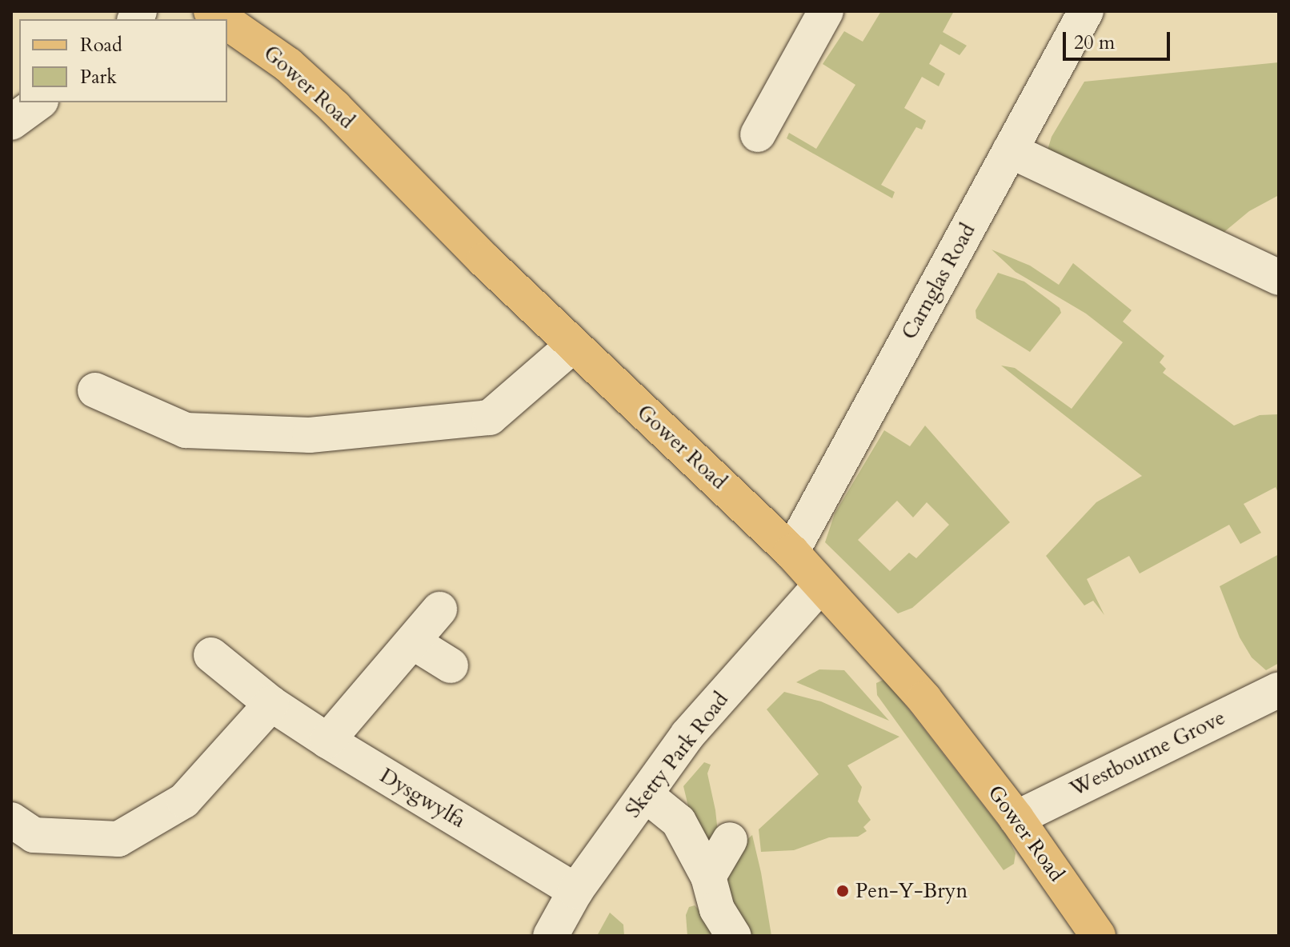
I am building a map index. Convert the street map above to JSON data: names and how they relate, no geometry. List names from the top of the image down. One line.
{"streets":{"main road":["Gower Road"],"street":["Carnglas Road","Westbourne Grove","Sketty Park Road","Dysgwylfa"]},"crossings":[["Gower Road","Carnglas Road"],["Gower Road","Westbourne Grove"],["Gower Road","Sketty Park Road"],["Sketty Park Road","Dysgwylfa"]],"places":["Pen-Y-Bryn"],"legend":["Road","Park"],"scale_bar":"20 m"}
